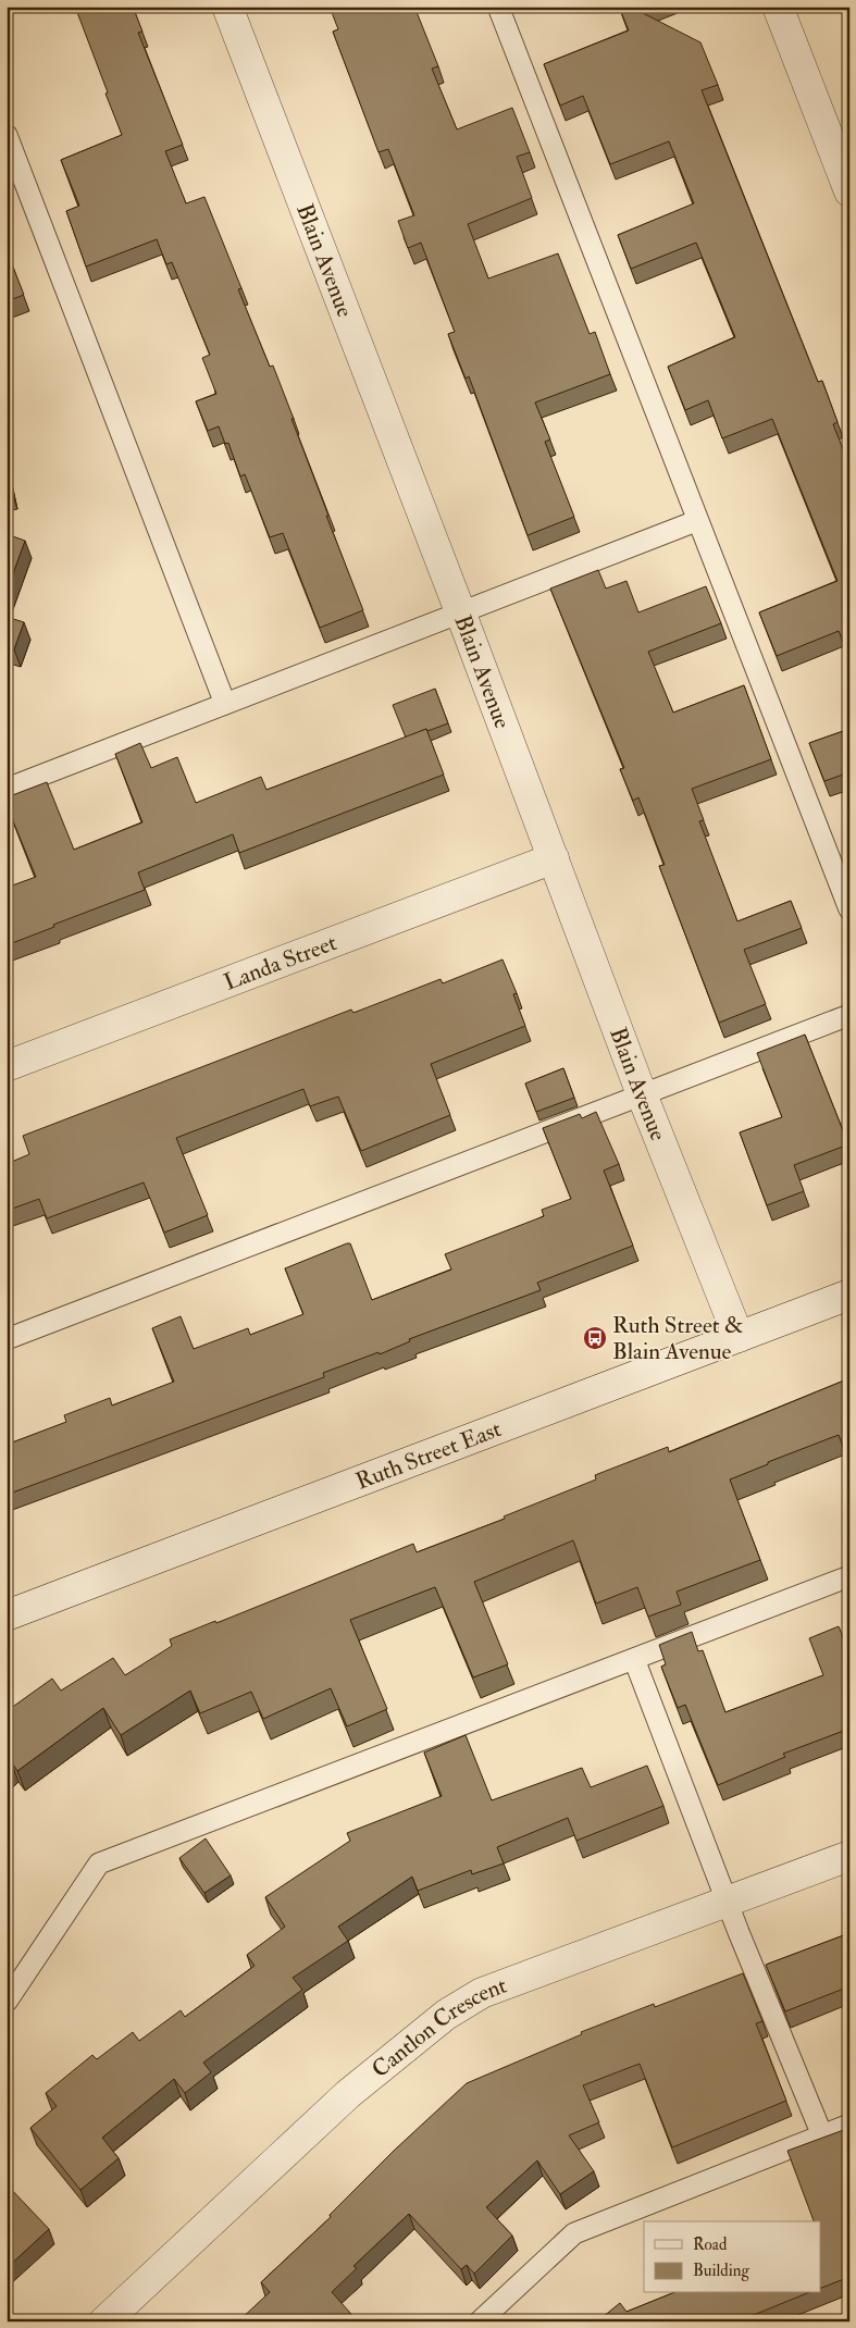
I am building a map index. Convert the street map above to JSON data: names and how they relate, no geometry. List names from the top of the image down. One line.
{"streets":{"street":["Blain Avenue","Landa Street","Ruth Street East","Cantlon Crescent"]},"crossings":[["Blain Avenue","Landa Street"],["Blain Avenue","Ruth Street East"]],"places":{"bus stop":["Ruth Street & Blain Avenue"]},"legend":["Road","Building"]}
